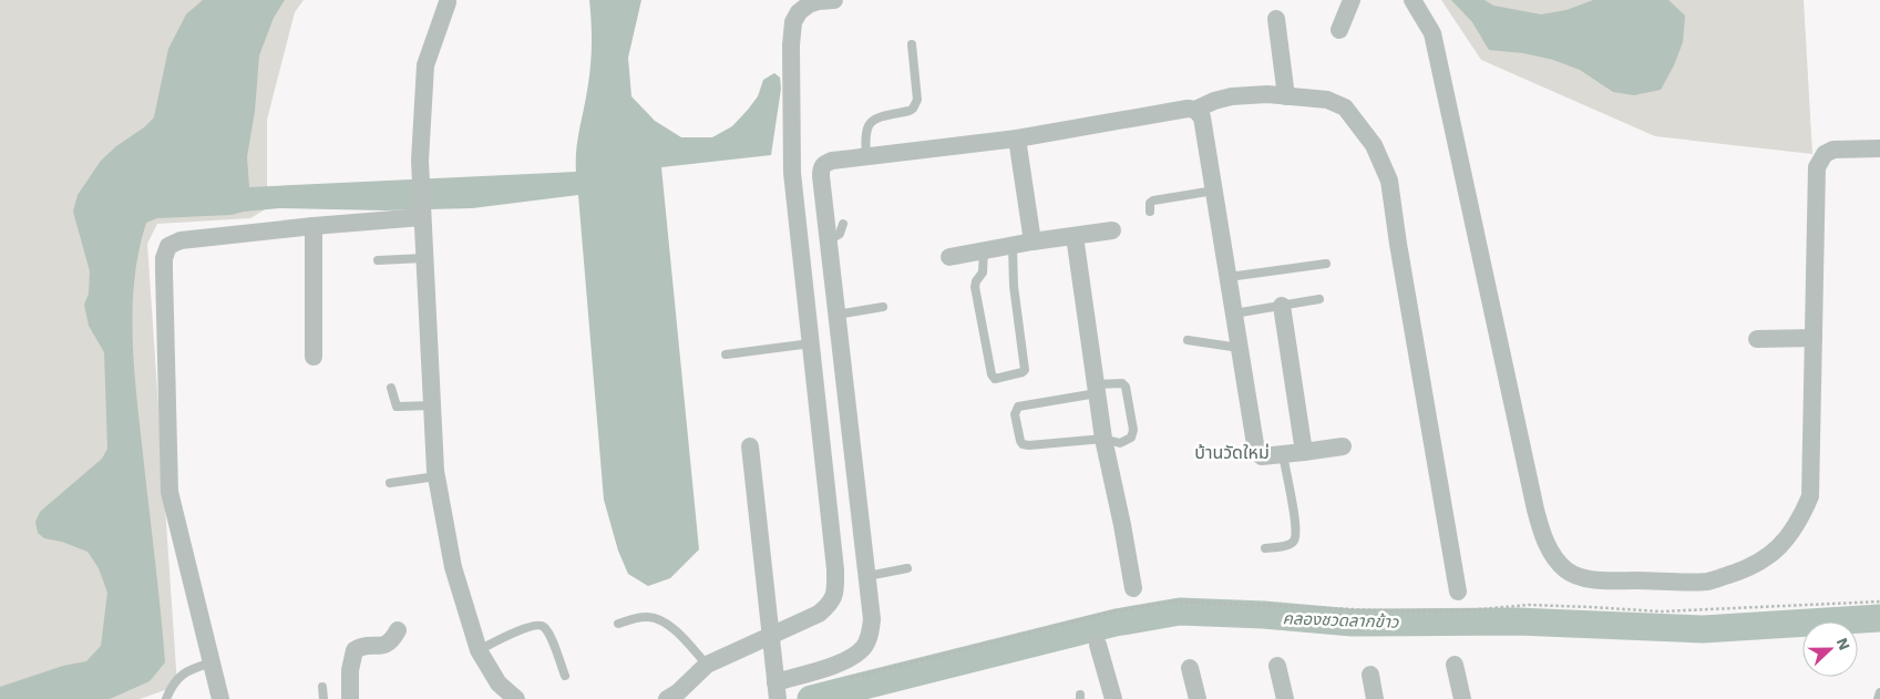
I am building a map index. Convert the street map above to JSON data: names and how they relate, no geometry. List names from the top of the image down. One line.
{"districts":["บ้านวัดใหม่"],"water":["คลองชวดลากข้าว"],"north":"right"}
